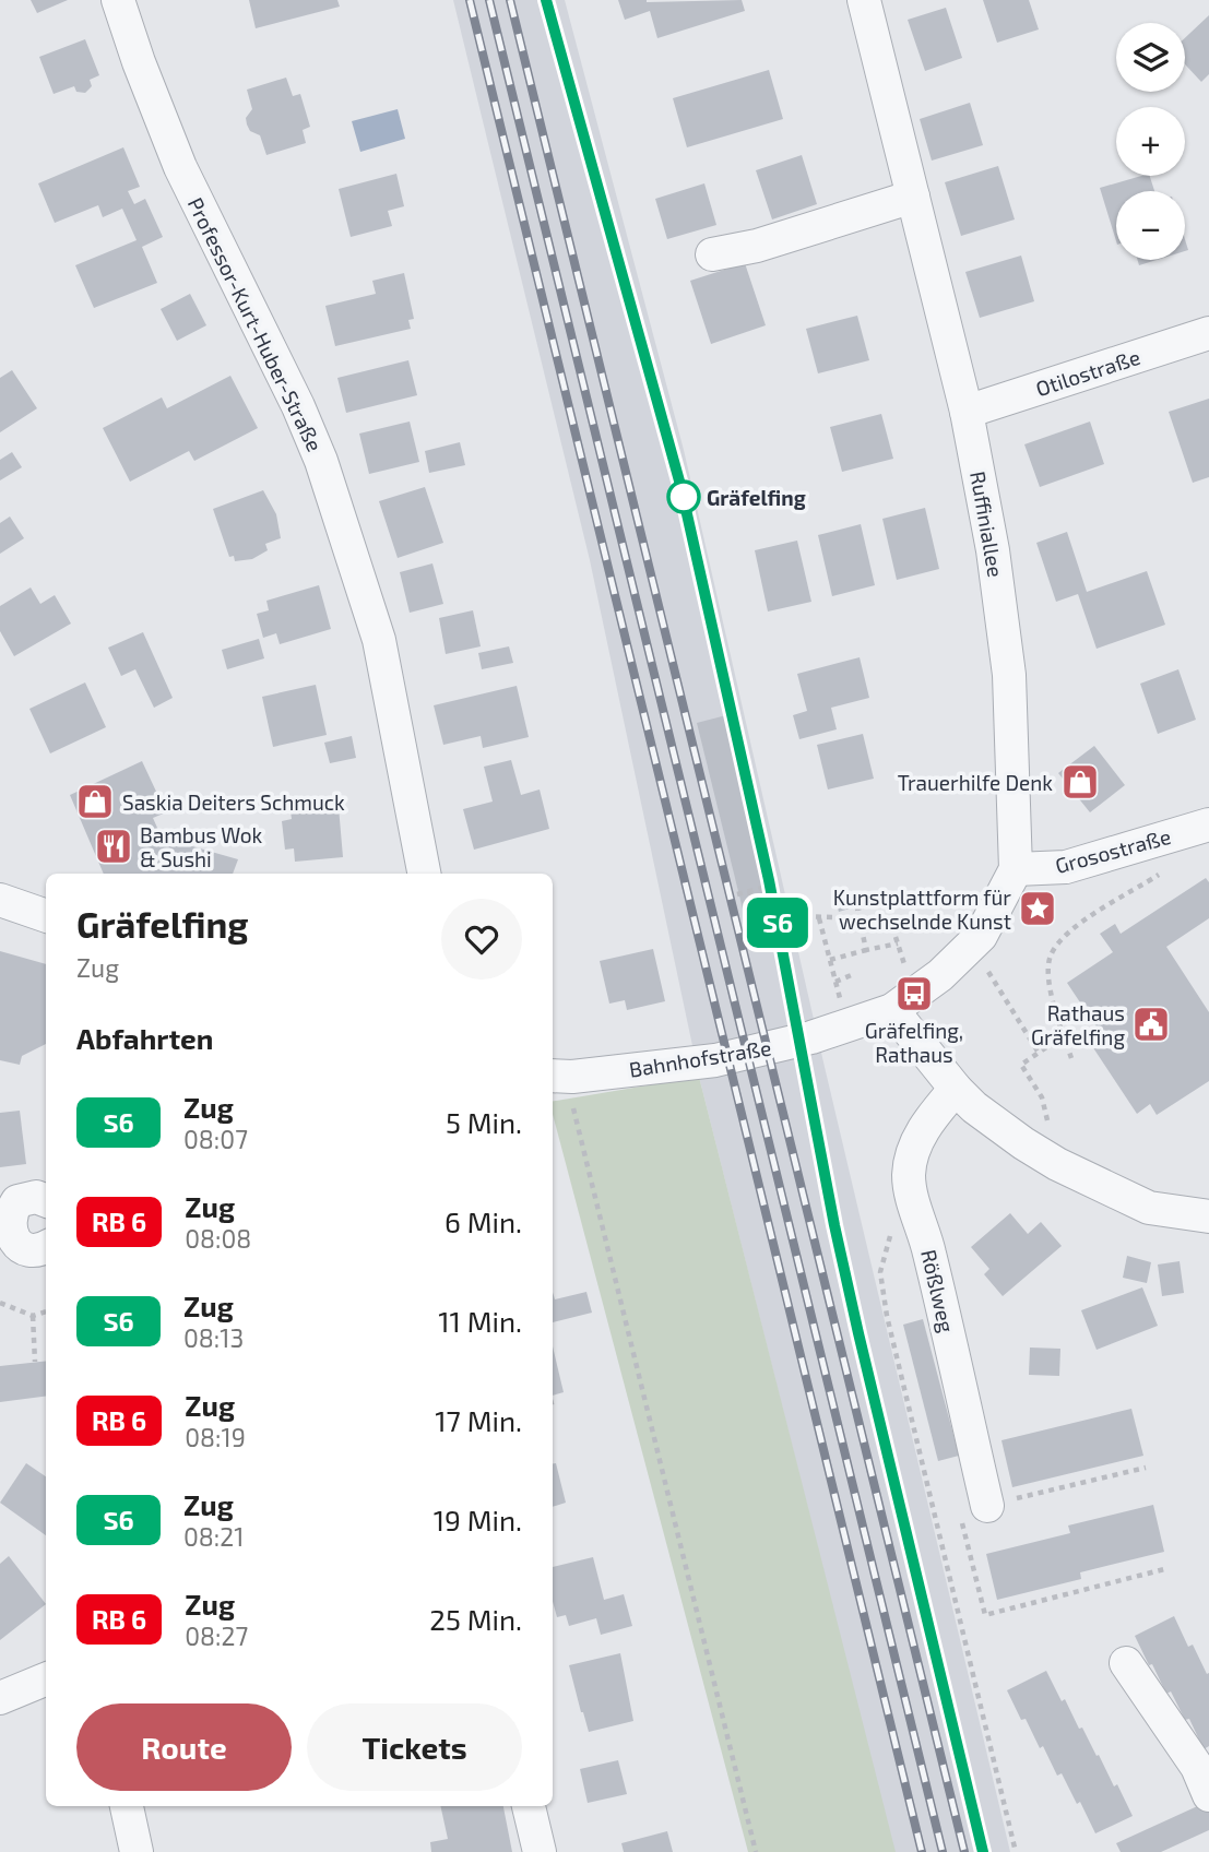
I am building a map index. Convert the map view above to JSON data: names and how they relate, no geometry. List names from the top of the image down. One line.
{"streets":{"street":["Professor-Kurt-Huber-Straße","Otilostraße","Ruffiniallee","Grosostraße","Bahnhofstraße","Rößlweg"]},"crossings":[["Otilostraße","Ruffiniallee"],["Ruffiniallee","Grosostraße"],["Ruffiniallee","Bahnhofstraße"]],"places":{"other":["Gräfelfing"],"shop":["Trauerhilfe Denk","Saskia Deiters Schmuck"],"restaurant":["Bambus Wok & Sushi"],"place":["Kunstplattform für wechselnde Kunst"],"bus stop":["Gräfelfing, Rathaus"],"public building":["Rathaus Gräfelfing"]},"page":{"on_map":"S6","map_buttons":["+","−"],"heading":[["Gräfelfing","Zug"],"Abfahrten"],"list":[{"mark":"S6","name":"Zug","note":"08:07","value":"5 Min."},{"mark":"RB 6","name":"Zug","note":"08:08","value":"6 Min."},{"mark":"S6","name":"Zug","note":"08:13","value":"11 Min."},{"mark":"RB 6","name":"Zug","note":"08:19","value":"17 Min."},{"mark":"S6","name":"Zug","note":"08:21","value":"19 Min."},{"mark":"RB 6","name":"Zug","note":"08:27","value":"25 Min."}],"buttons":["Route","Tickets"]}}
